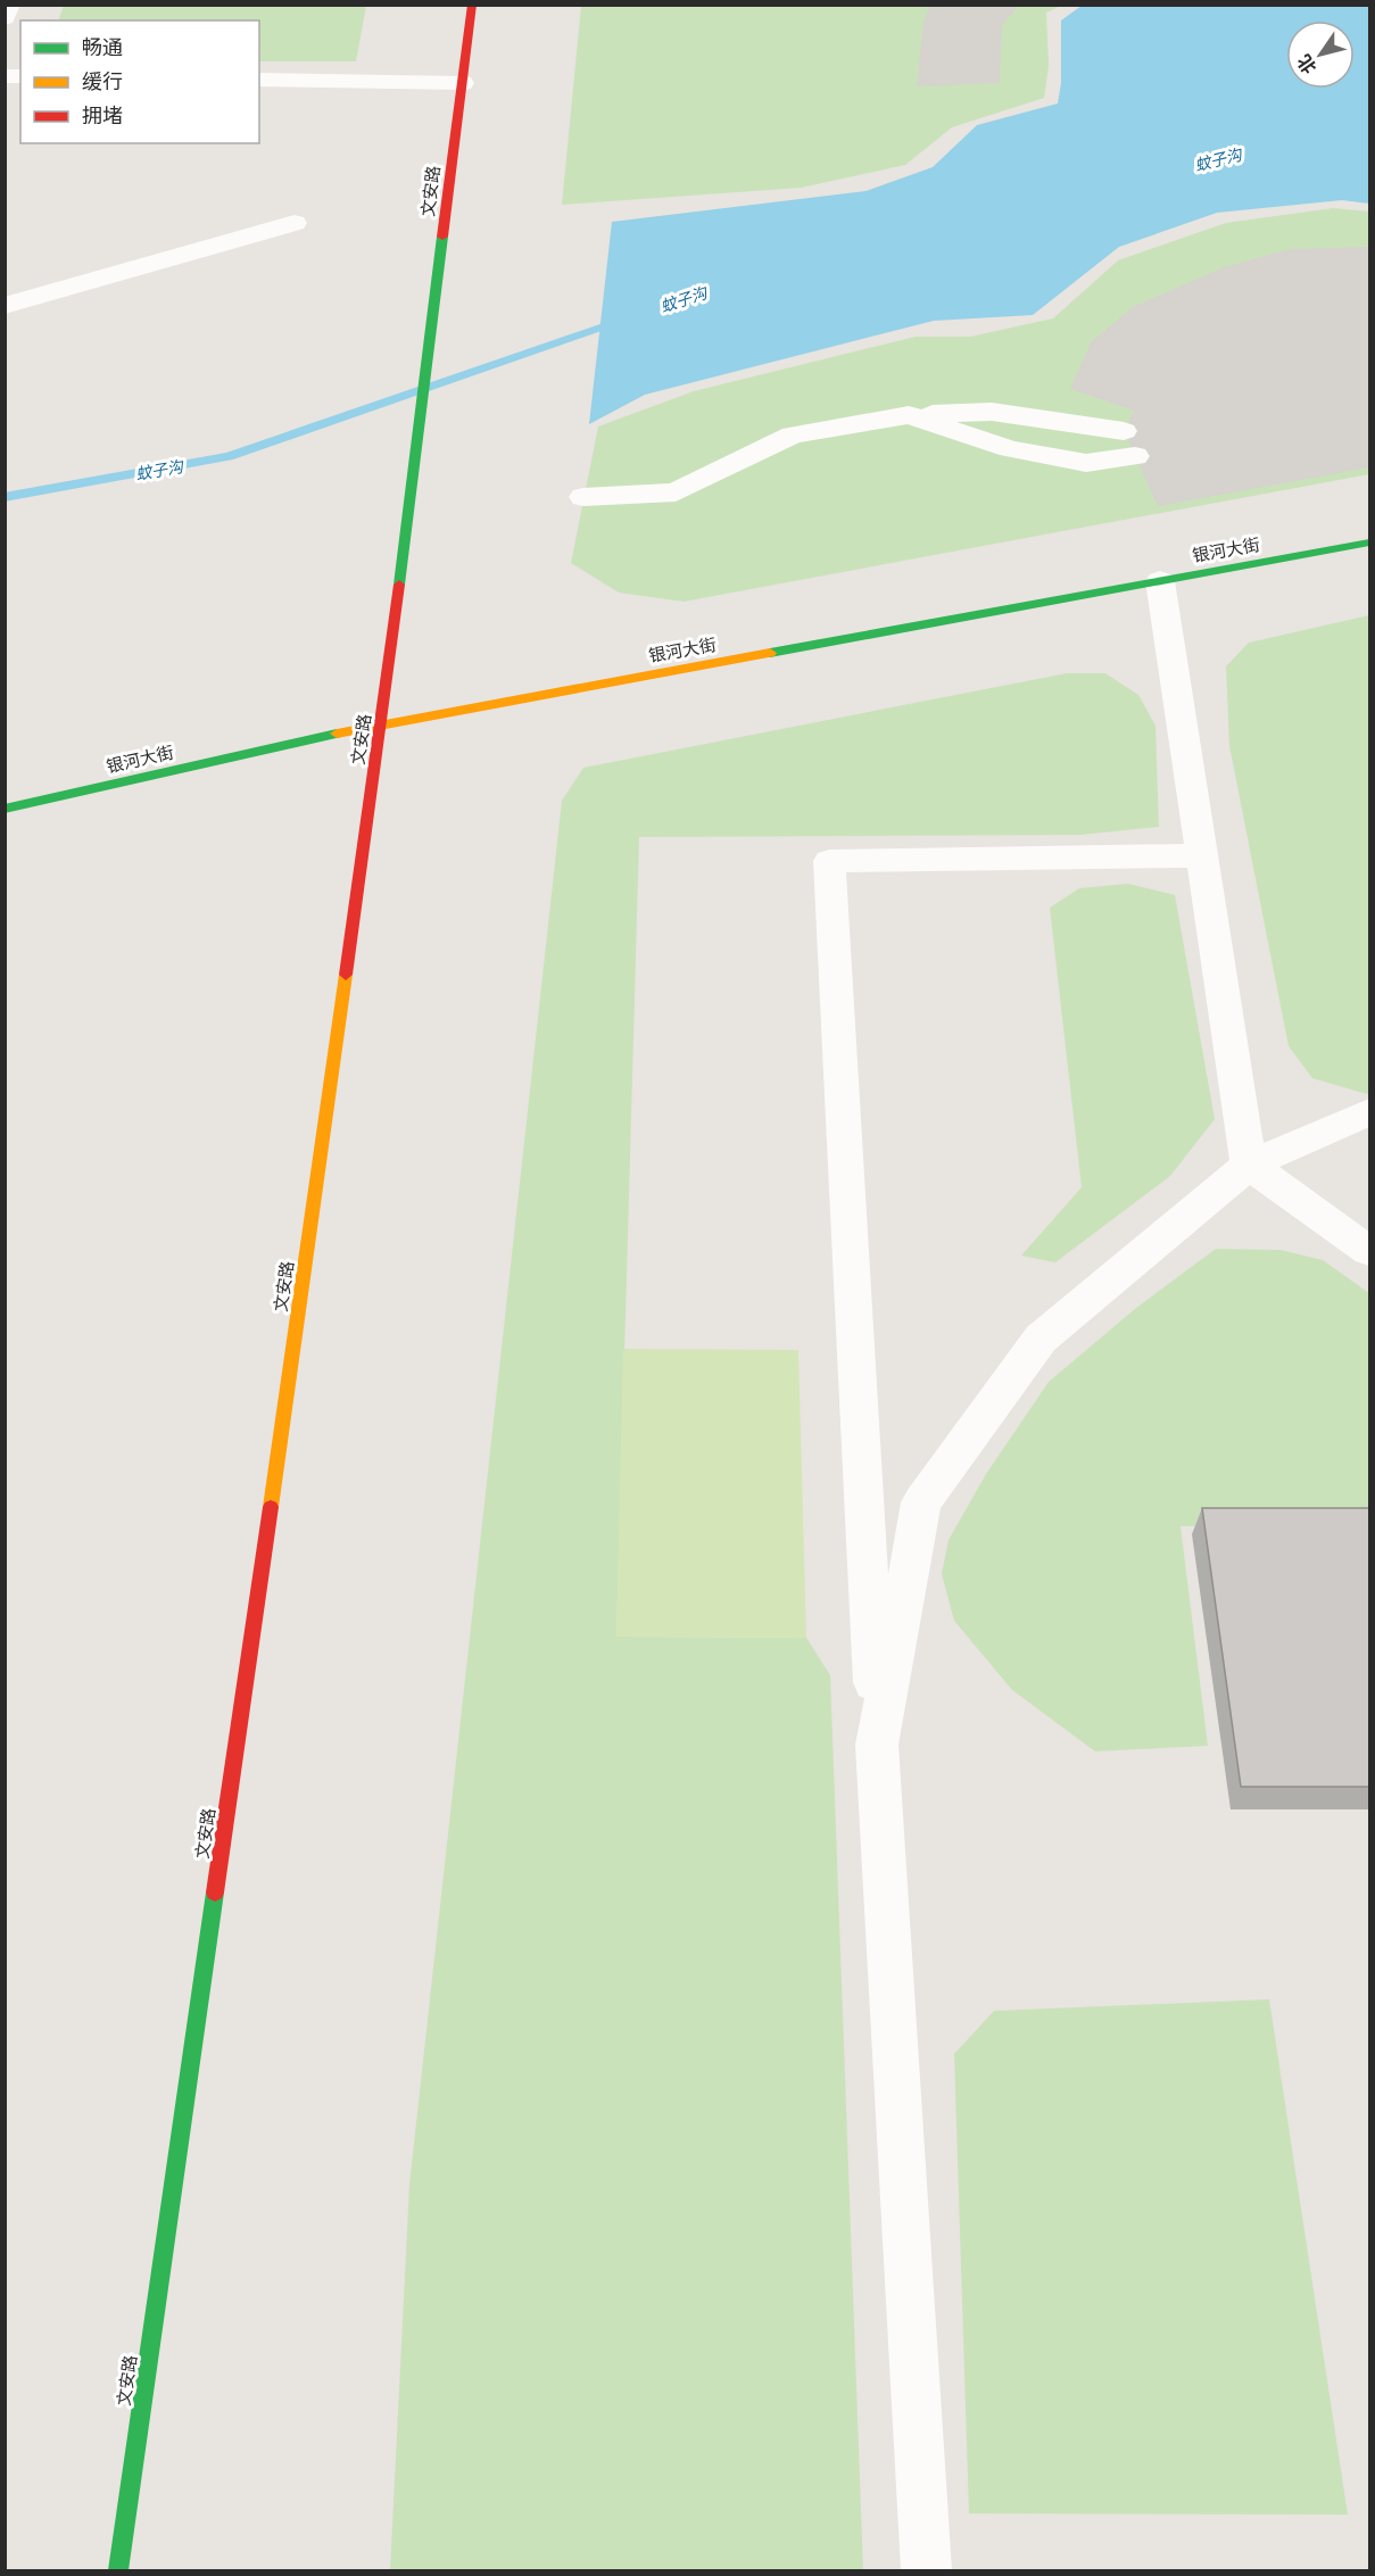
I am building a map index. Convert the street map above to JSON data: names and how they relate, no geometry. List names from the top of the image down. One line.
{"streets":{"main road":["文安路","银河大街"]},"crossings":[["文安路","银河大街"]],"water":["蚊子沟"],"legend":["畅通","缓行","拥堵"],"north":"bottom left"}
